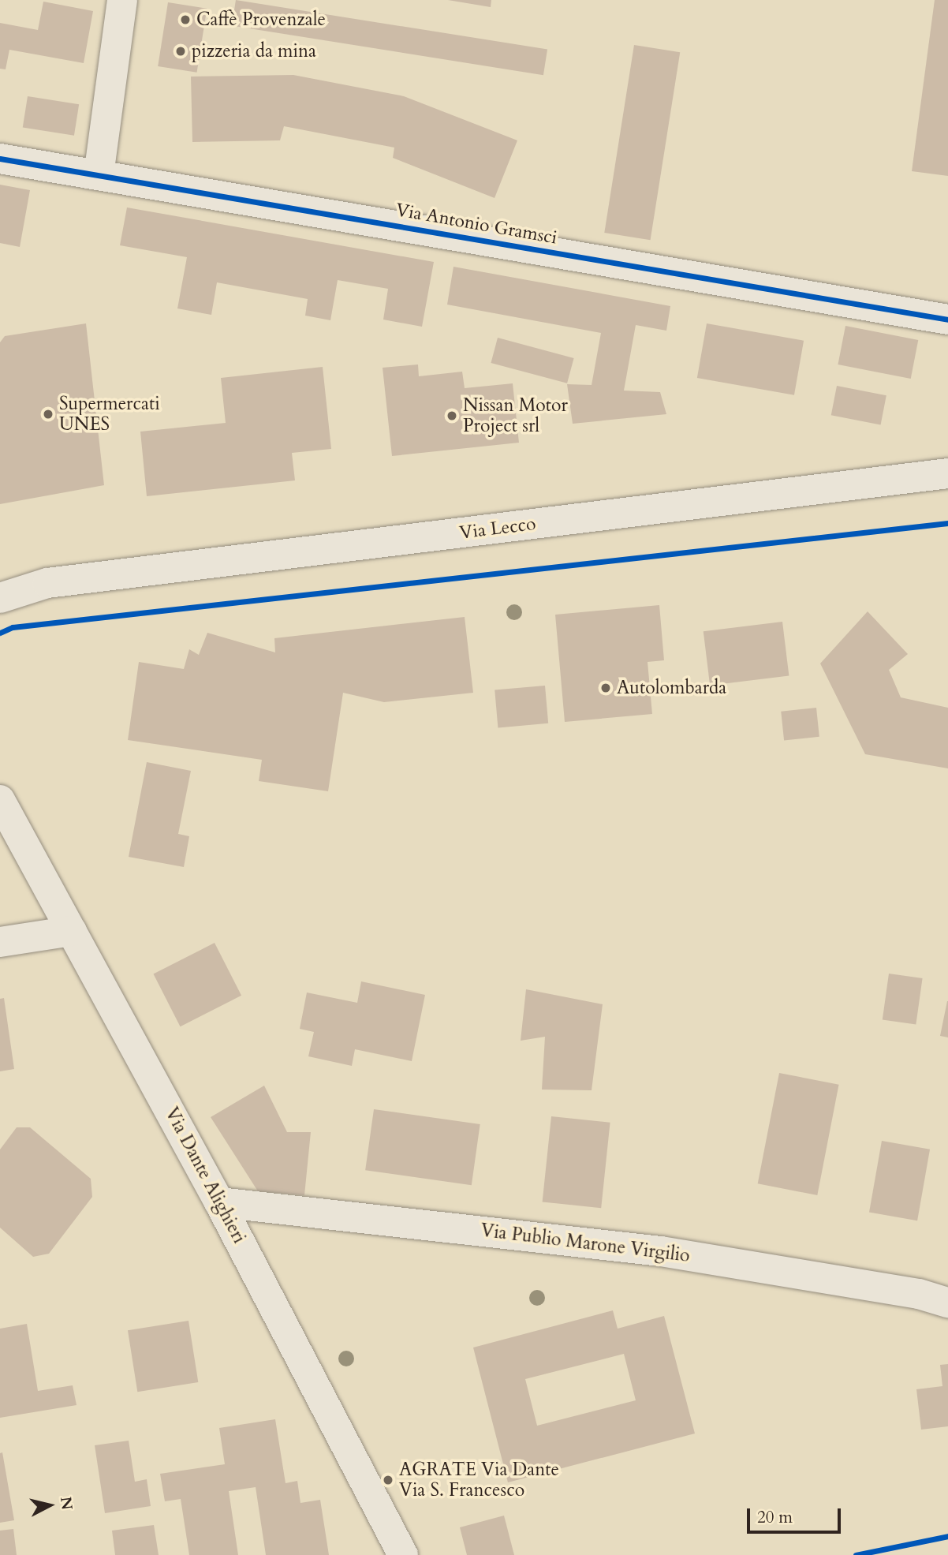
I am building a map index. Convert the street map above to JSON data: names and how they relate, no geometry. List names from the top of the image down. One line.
{"streets":{"street":["Via Antonio Gramsci","Via Lecco","Via Dante Alighieri","Via Publio Marone Virgilio"]},"crossings":[["Via Dante Alighieri","Via Publio Marone Virgilio"]],"places":["Caffè Provenzale","pizzeria da mina","Supermercati UNES","Nissan Motor Project srl","Autolombarda","AGRATE Via Dante Via S. Francesco"],"scale_bar":"20 m","north":"right"}
